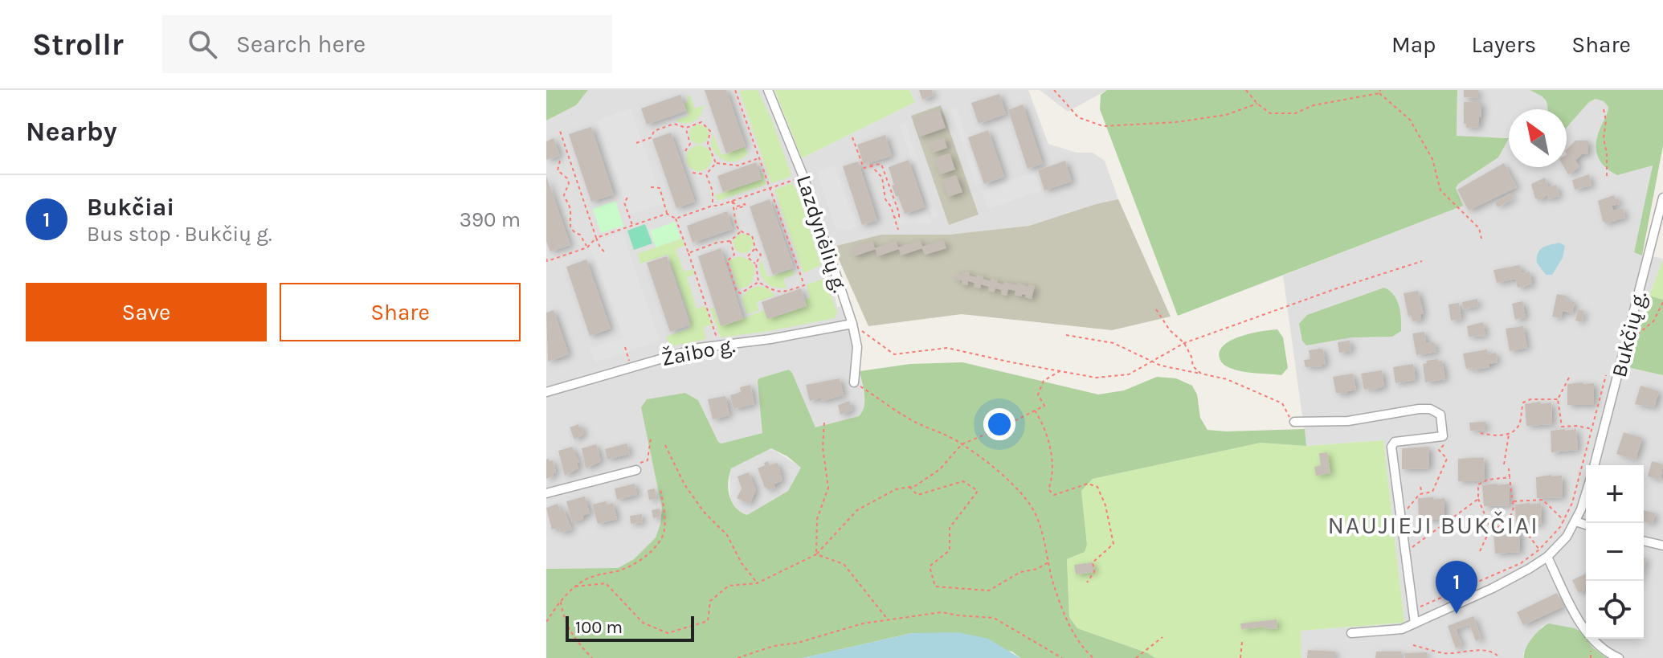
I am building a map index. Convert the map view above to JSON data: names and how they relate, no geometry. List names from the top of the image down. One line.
{"streets":{"street":["Lazdynėlių g.","Bukčių g.","Žaibo g."]},"crossings":[["Lazdynėlių g.","Žaibo g."]],"districts":["NAUJIEJI BUKČIAI"],"scale_bar":"100 m","north":"top left","page":{"header":"Strollr","search":"Search here","nav":["Map","Layers","Share"],"heading":"Nearby","list":[{"mark":"1","name":"Bukčiai","note":"Bus stop · Bukčių g.","value":"390 m"}],"buttons":["Save","Share"],"map_buttons":["+","−"],"pins":"1","scale":"100 m"}}
